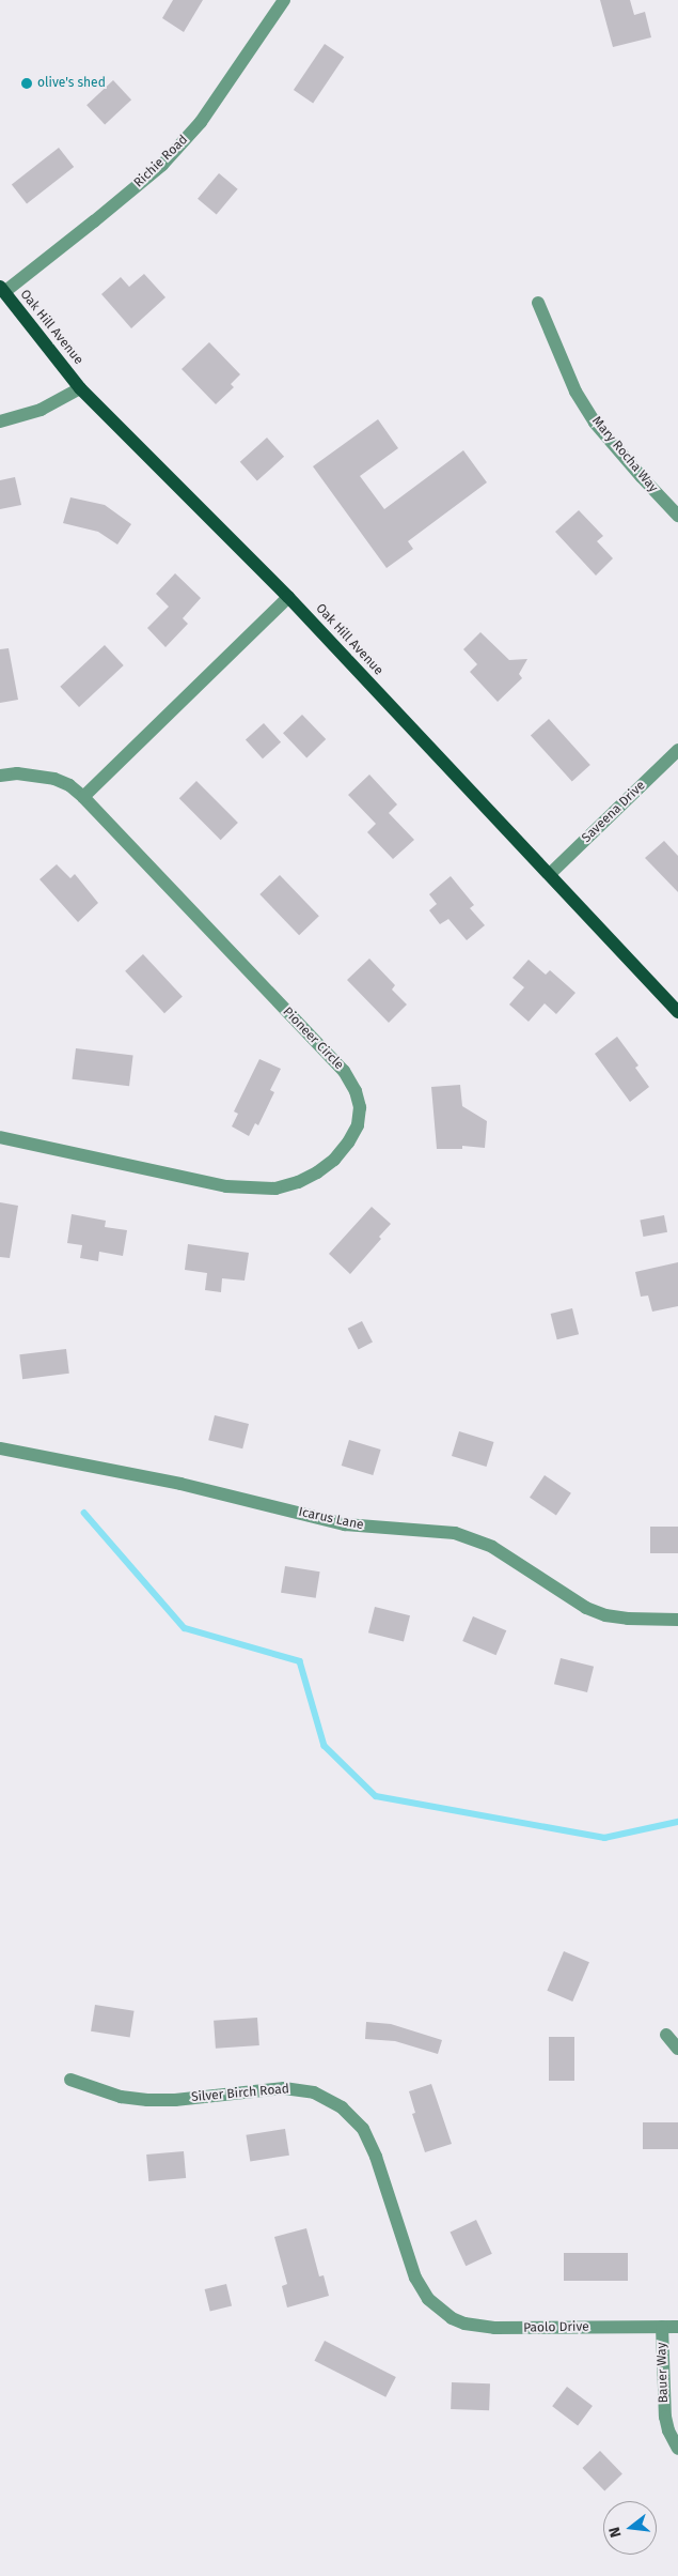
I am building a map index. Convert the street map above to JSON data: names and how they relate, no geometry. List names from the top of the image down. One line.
{"streets":{"main road":["Oak Hill Avenue"],"street":["Richie Road","Mary Rocha Way","Saveena Drive","Pioneer Circle","Icarus Lane","Silver Birch Road","Paolo Drive","Bauer Way"]},"crossings":[["Richie Road","Oak Hill Avenue"],["Oak Hill Avenue","Saveena Drive"],["Silver Birch Road","Paolo Drive"],["Paolo Drive","Bauer Way"]],"places":["olive's shed"],"north":"left"}
